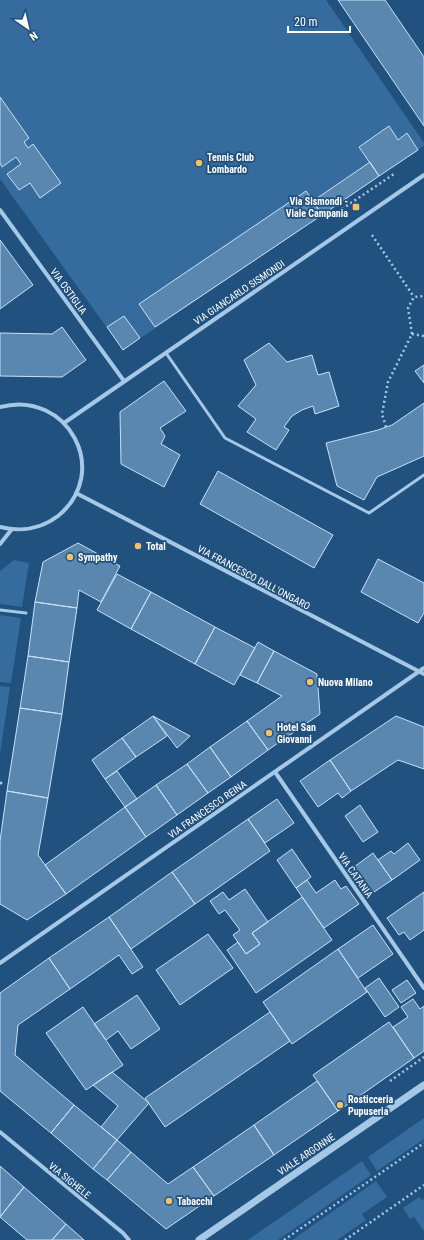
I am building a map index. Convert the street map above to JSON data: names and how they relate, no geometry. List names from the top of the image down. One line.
{"streets":{"street":["VIA OSTIGLIA","VIA GIANCARLO SISMONDI","VIA FRANCESCO DALL'ONGARO","VIA FRANCESCO REINA","VIA CATANIA","VIALE ARGONNE","VIA SIGHELE"]},"crossings":[["VIA OSTIGLIA","VIA GIANCARLO SISMONDI"],["VIA FRANCESCO DALL'ONGARO","VIA FRANCESCO REINA"],["VIA FRANCESCO REINA","VIA CATANIA"]],"places":{"other":["Tennis Club Lombardo","Total","Sympathy","Nuova Milano","Hotel San Giovanni","Rosticceria Pupuseria","Tabacchi"],"transit":["Via Sismondi - Viale Campania"]},"scale_bar":"20 m","north":"bottom right"}
